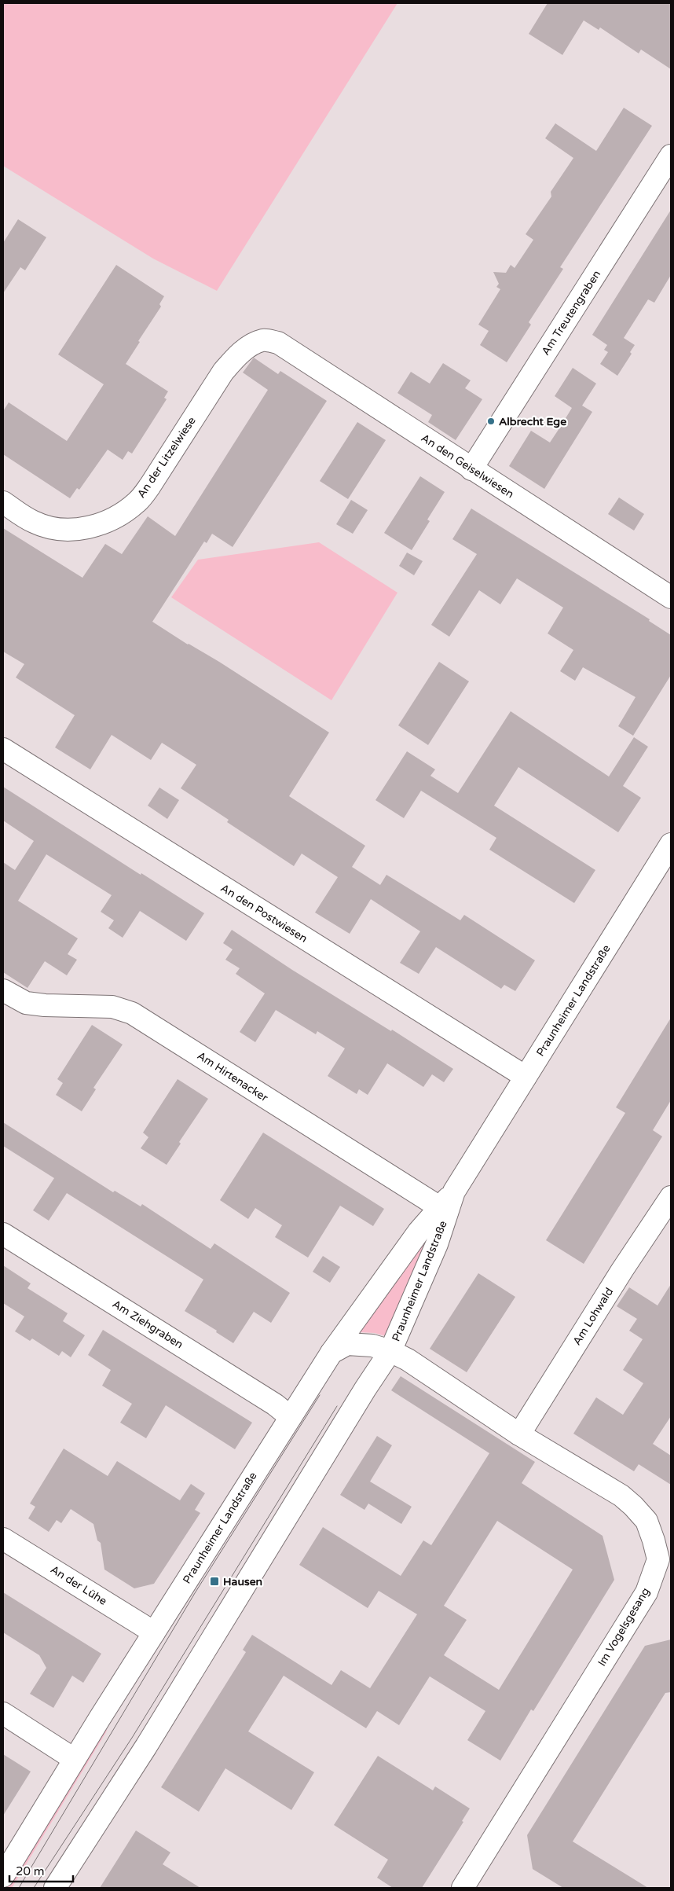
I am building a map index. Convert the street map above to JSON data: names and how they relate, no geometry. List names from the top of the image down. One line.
{"streets":{"street":["Am Treutengraben","An der Litzelwiese","An den Geiselwiesen","An den Postwiesen","Praunheimer Landstraße","Am Hirtenacker","Am Lohwald","Am Ziehgraben","An der Lühe","Im Vogelsgesang"]},"crossings":[["Am Treutengraben","An den Geiselwiesen"],["An der Litzelwiese","An den Geiselwiesen"],["An den Postwiesen","Praunheimer Landstraße"],["Praunheimer Landstraße","Am Hirtenacker"],["Praunheimer Landstraße","Am Ziehgraben"],["Praunheimer Landstraße","An der Lühe"],["Praunheimer Landstraße","Im Vogelsgesang"],["Am Lohwald","Im Vogelsgesang"]],"places":{"other":["Albrecht Ege"],"transit":["Hausen"]},"scale_bar":"20 m"}
